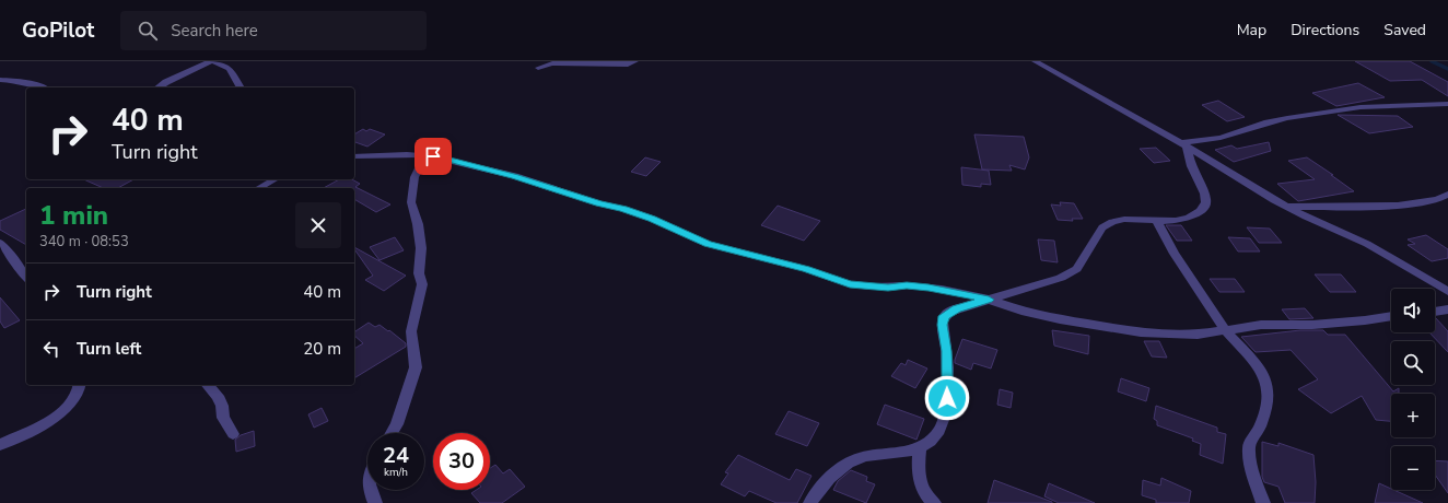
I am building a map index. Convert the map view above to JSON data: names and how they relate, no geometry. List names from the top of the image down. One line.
{"page":{"header":"GoPilot","search":"Search here","nav":["Map","Directions","Saved"],"turn":["40 m","Turn right"],"heading":["1 min","340 m · 08:53"],"list":[{"name":"Turn right","value":"40 m"},{"name":"Turn left","value":"20 m"}],"map_buttons":["+","−"],"speed":"24 km/h","limit":"30"}}
